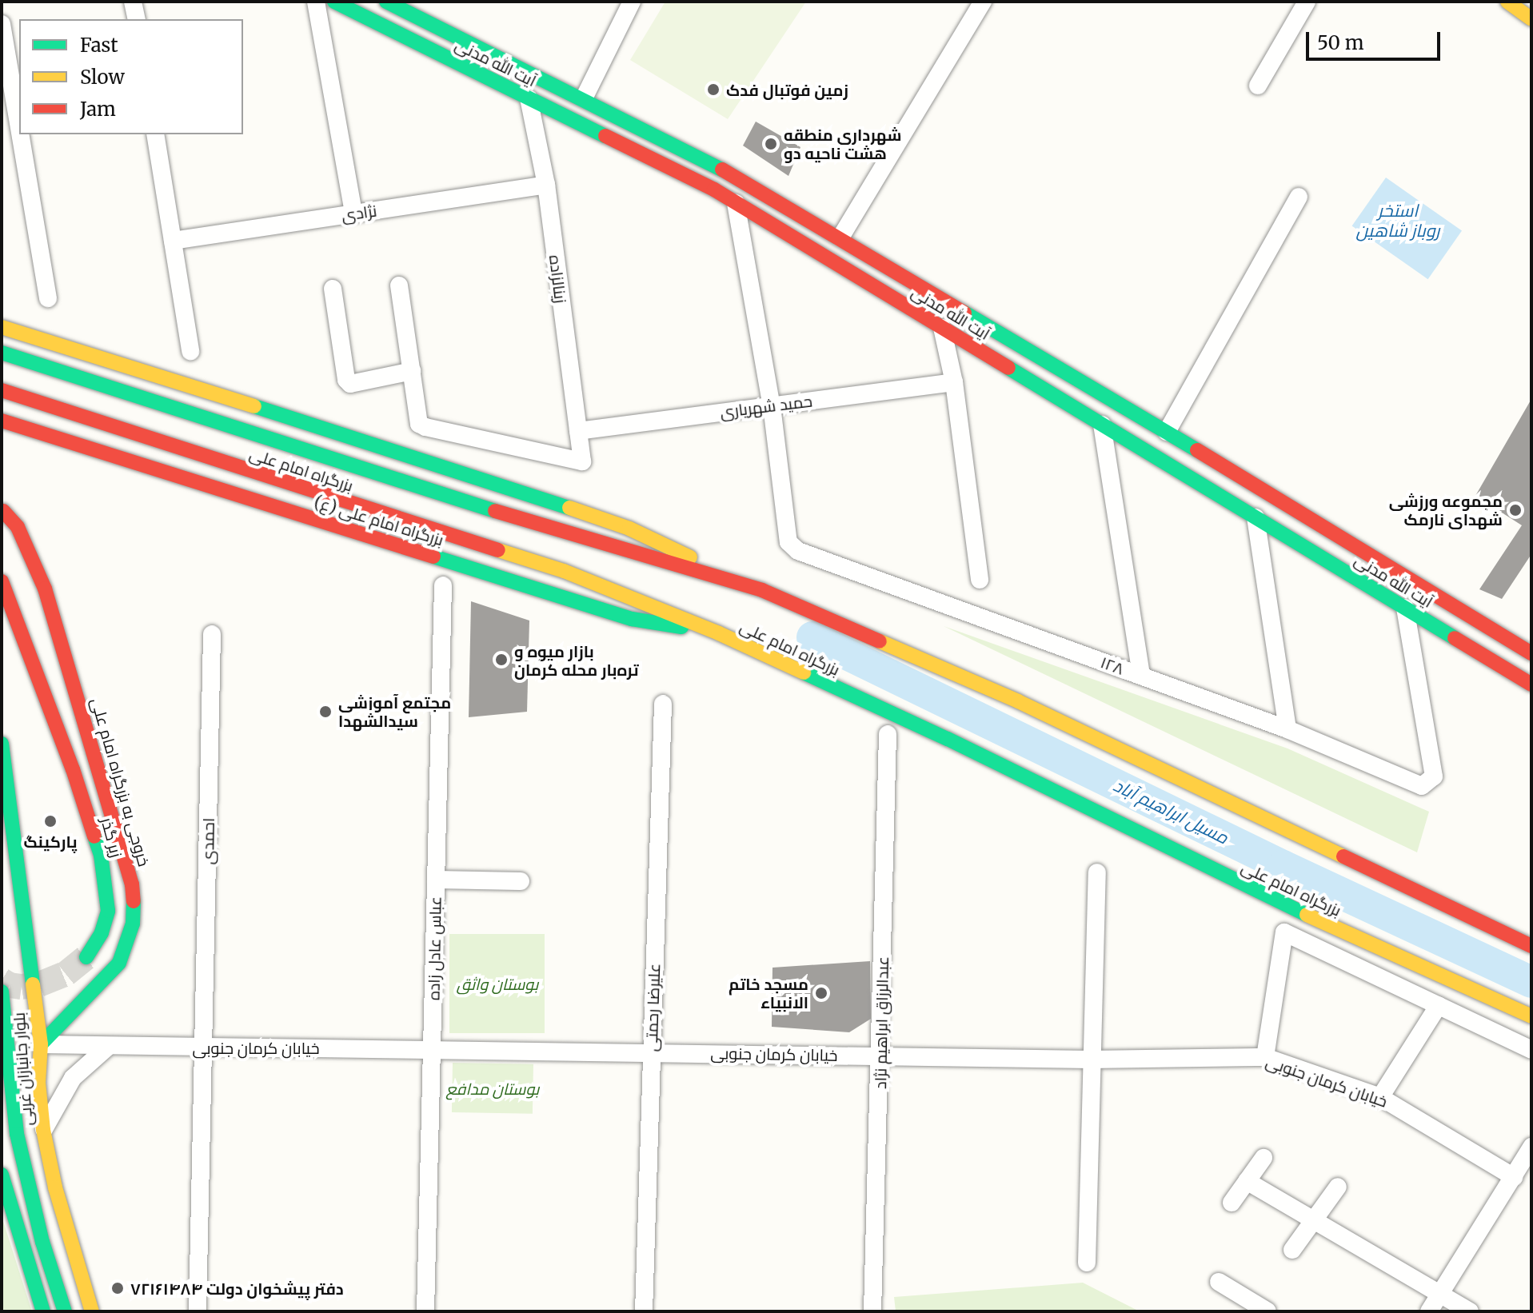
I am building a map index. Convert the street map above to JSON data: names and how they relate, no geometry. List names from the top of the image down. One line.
{"streets":{"main road":["آیت الله مدنی","بزرگراه امام علی","بزرگراه امام علی (ع)","خروجی به بزرگراه امام علی","زیر گذر","بلوار جانبازان غربی"],"street":["نژادی","زینالزاده","حمید شهریاری","۱۲۸","احمدی","عباس عادل زاده","علیرضا رحمتی","عبدالرزاق ابراهیم نژاد","خیابان کرمان جنوبی"]},"crossings":[["آیت الله مدنی","زینالزاده"],["آیت الله مدنی","۱۲۸"],["نژادی","زینالزاده"],["زینالزاده","حمید شهریاری"],["حمید شهریاری","۱۲۸"],["بزرگراه امام علی","بزرگراه امام علی (ع)"],["خروجی به بزرگراه امام علی","خیابان کرمان جنوبی"],["خروجی به بزرگراه امام علی","بلوار جانبازان غربی"],["احمدی","خیابان کرمان جنوبی"],["عباس عادل زاده","خیابان کرمان جنوبی"],["علیرضا رحمتی","خیابان کرمان جنوبی"],["عبدالرزاق ابراهیم نژاد","خیابان کرمان جنوبی"],["خیابان کرمان جنوبی","بلوار جانبازان غربی"]],"water":["استخر روباز شاهین","مسیل ابراهیم آباد"],"parks":["بوستان واثق","بوستان مدافع"],"places":["زمین فوتبال فدک","شهرداری منطقه هشت ناحیه دو","مجموعه ورزشی شهدای نارمک","بازار میوه و تره‌بار محله کرمان","مجتمع آموزشی سیدالشهدا","پارکینگ","مسجد خاتم الانبیاء","دفتر پیشخوان دولت ۷۲۱۶۱۴۸۴"],"legend":["Fast","Slow","Jam"],"scale_bar":"50 m"}
